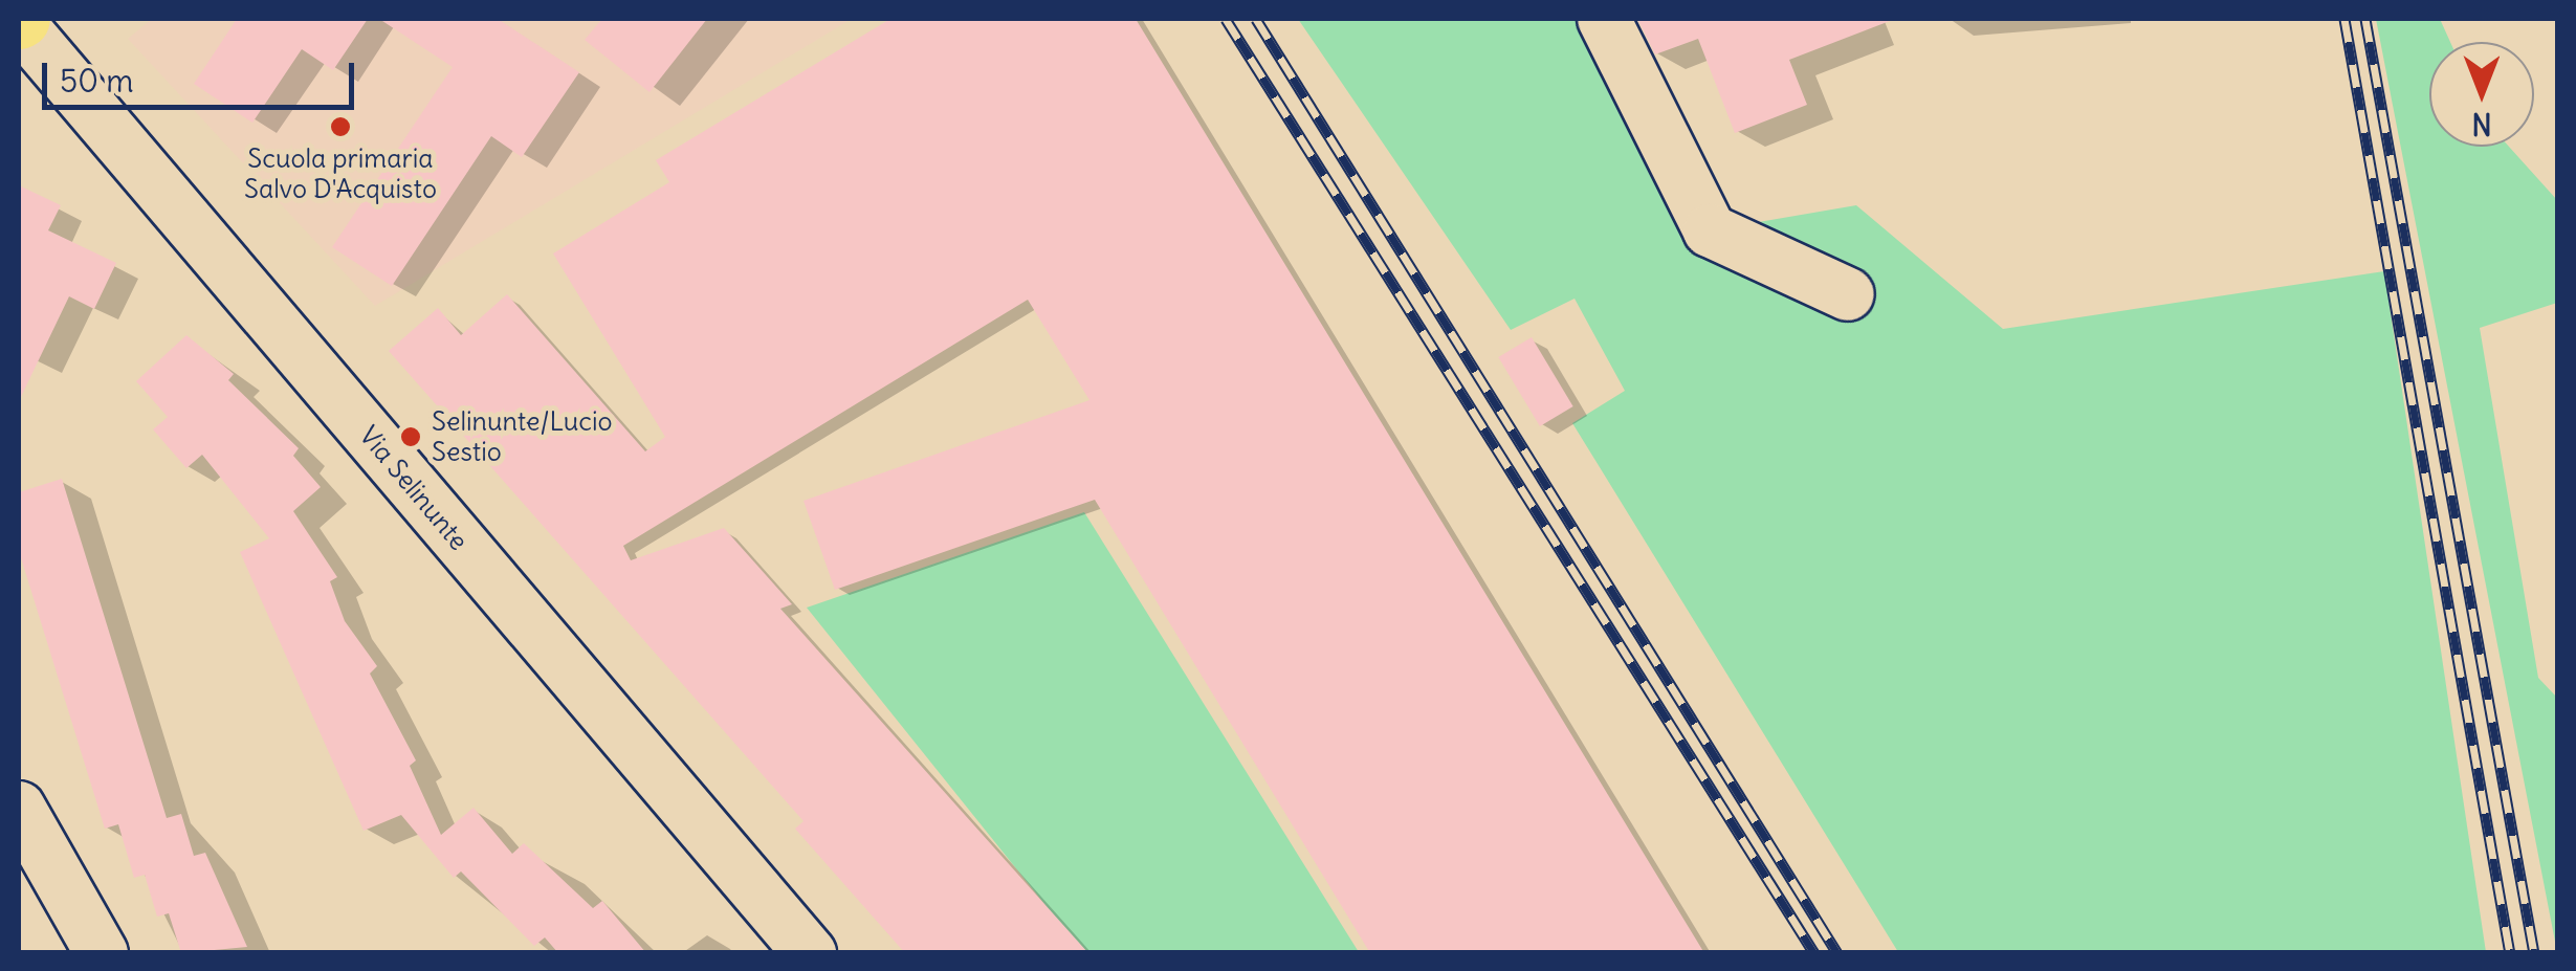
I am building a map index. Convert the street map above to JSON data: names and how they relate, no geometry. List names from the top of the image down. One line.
{"streets":{"street":["Via Selinunte"]},"places":["Scuola primaria Salvo D'Acquisto","Selinunte/Lucio Sestio"],"scale_bar":"50 m","north":"bottom"}
